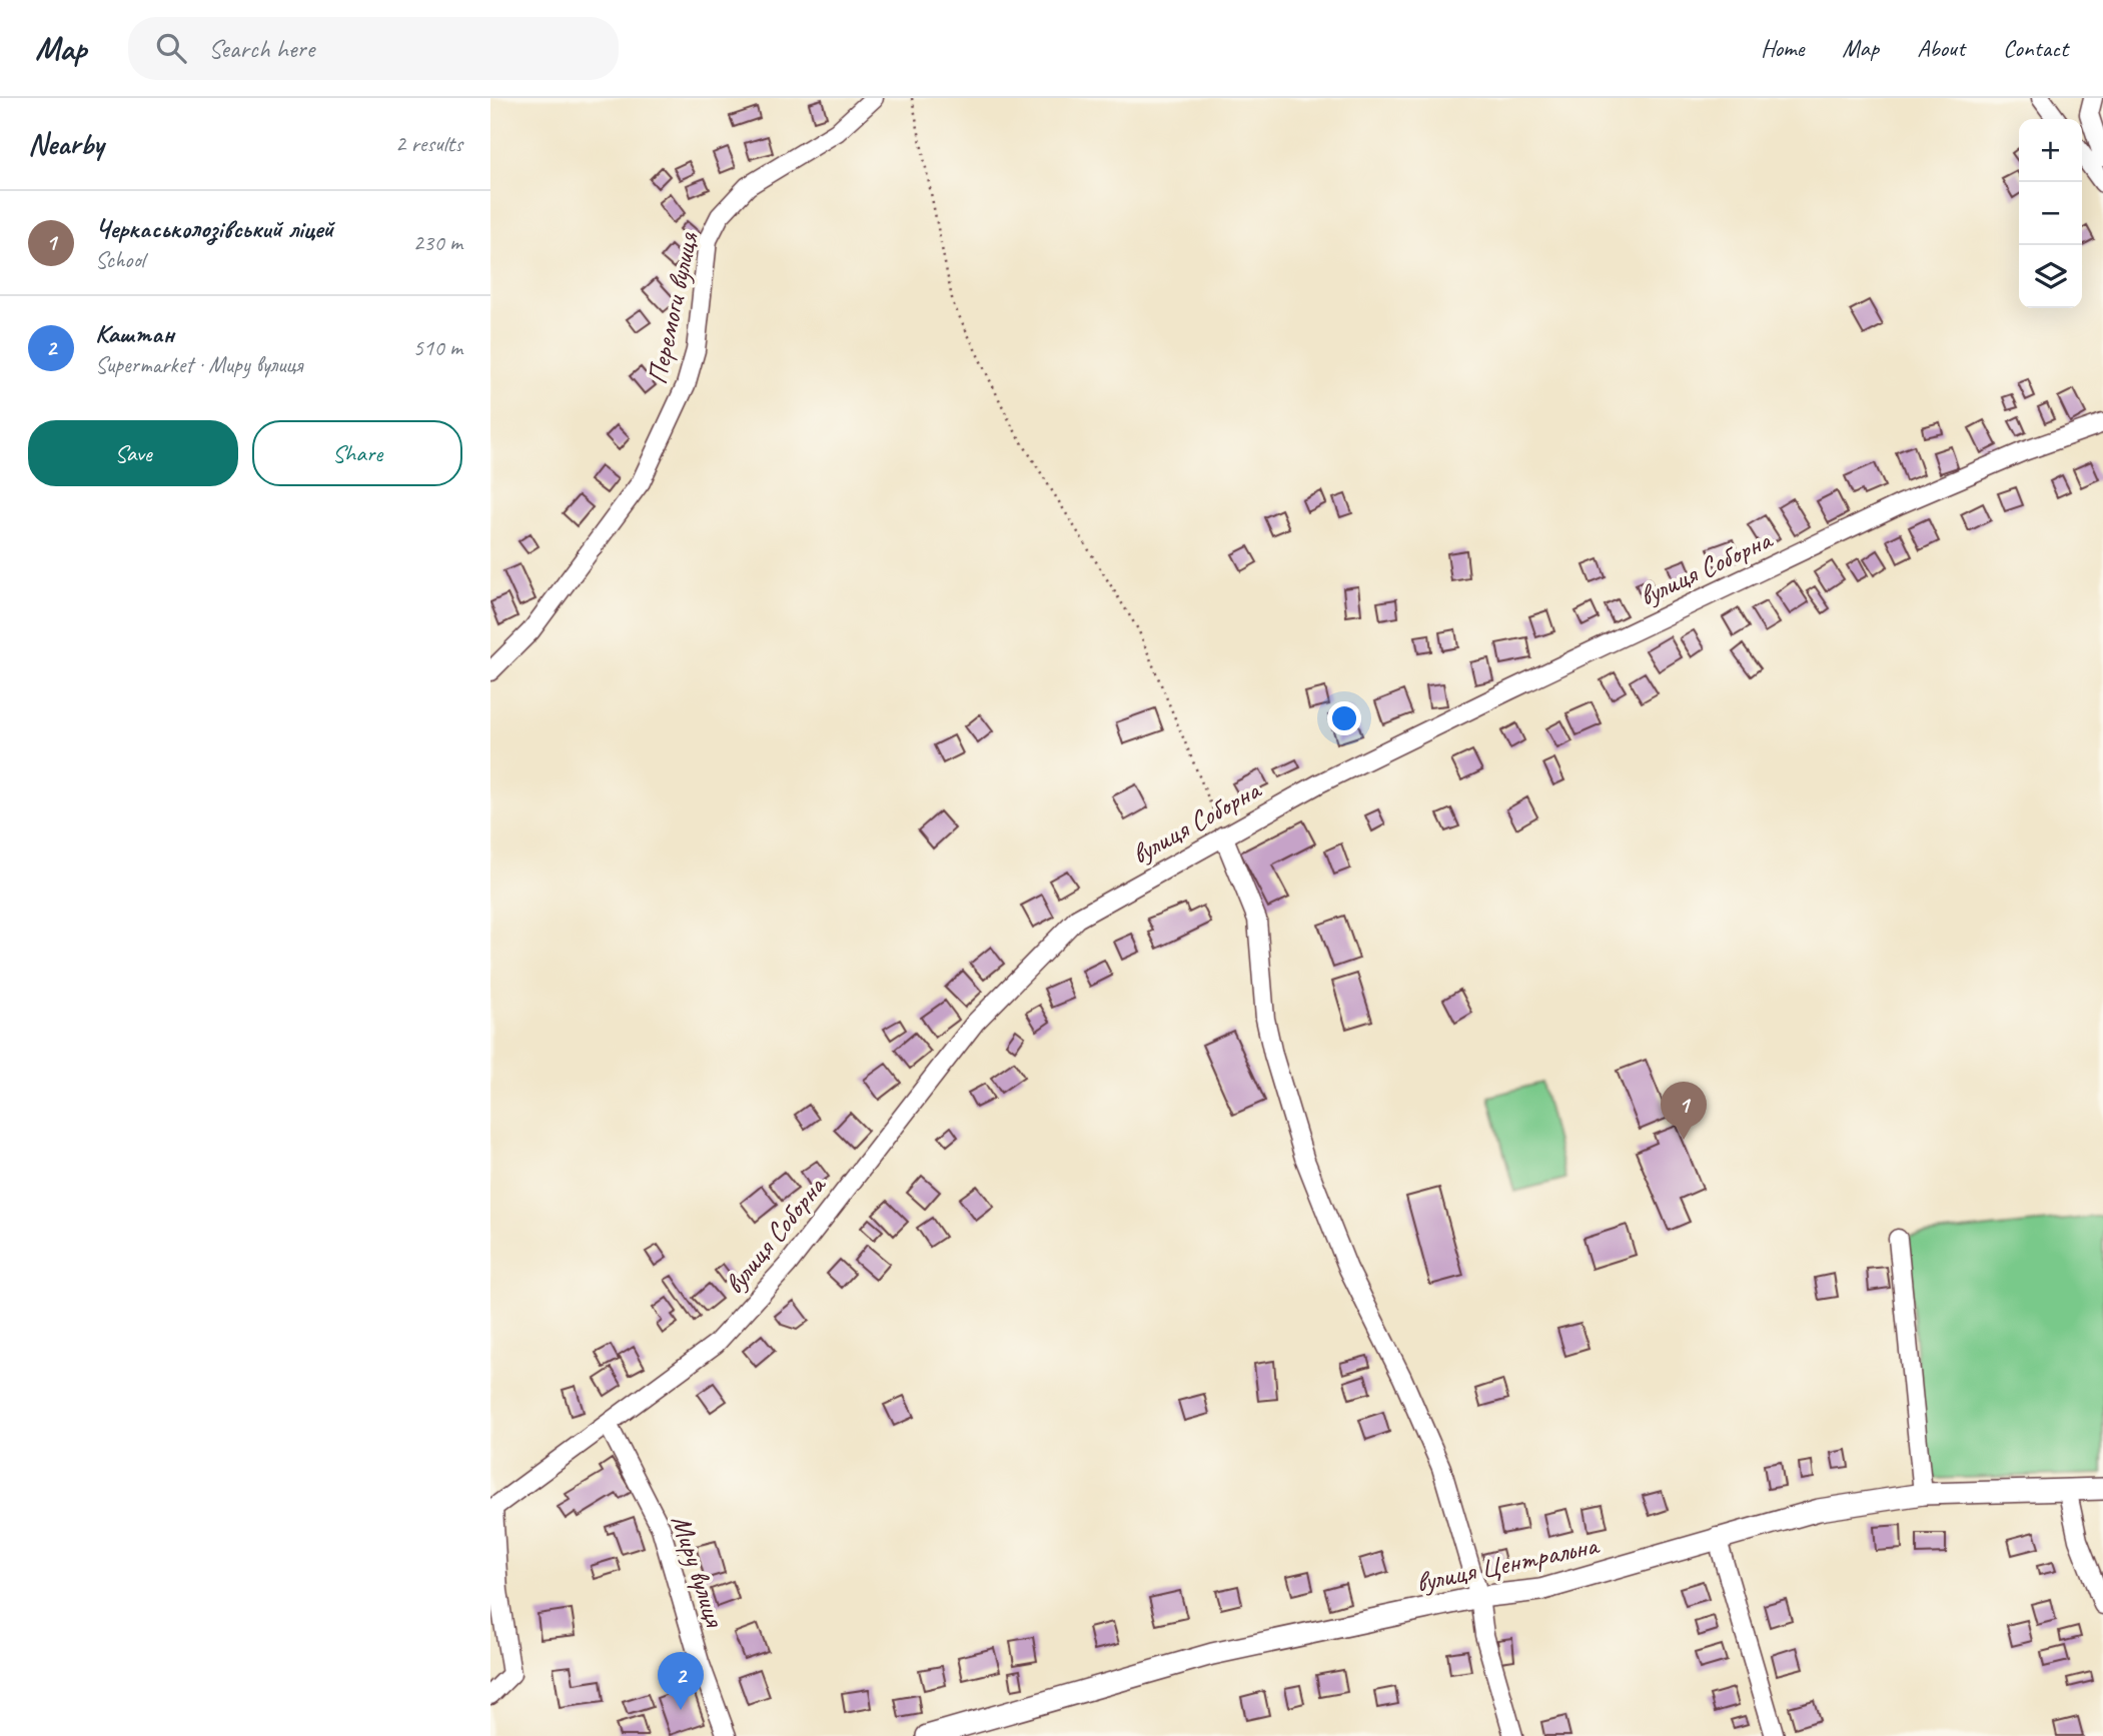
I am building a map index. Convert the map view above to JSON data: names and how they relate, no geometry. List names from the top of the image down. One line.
{"streets":{"street":["Перемоги вулиця","вулиця Соборна","вулиця Центральна","Миру вулиця"]},"crossings":[["вулиця Соборна","Миру вулиця"]],"page":{"header":"Map","search":"Search here","nav":["Home","Map","About","Contact"],"heading":["Nearby","2 results"],"map_buttons":["+","−"],"list":[{"mark":"1","name":"Черкаськолозівський ліцей","note":"School","value":"230 m"},{"mark":"2","name":"Каштан","note":"Supermarket · Миру вулиця","value":"510 m"}],"buttons":["Save","Share"],"pins":["1","2"]}}
